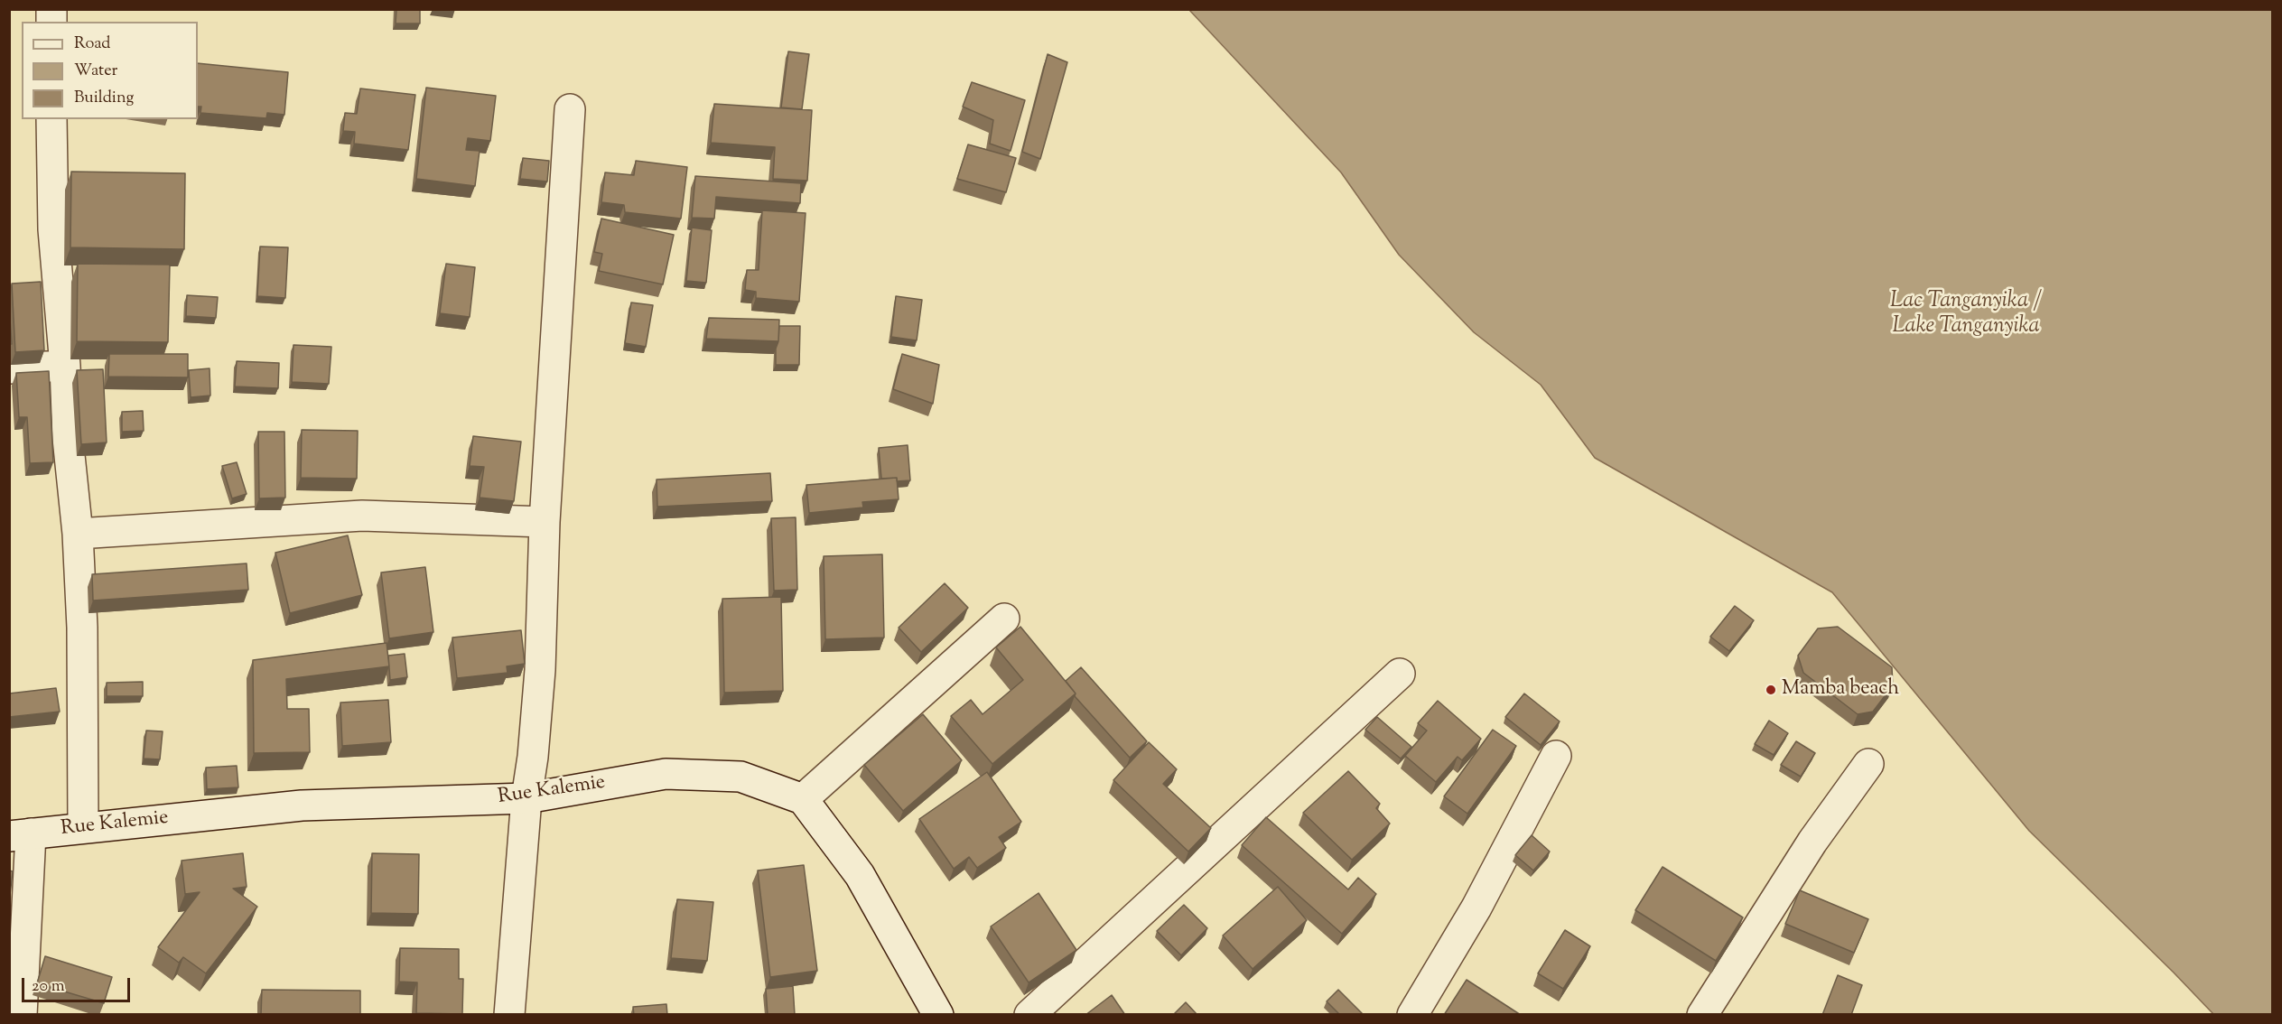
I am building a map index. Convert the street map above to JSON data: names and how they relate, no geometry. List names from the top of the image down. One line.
{"streets":{"street":["Rue Kalemie"]},"water":["Lac Tanganyika / Lake Tanganyika"],"places":["Mamba beach"],"legend":["Road","Water","Building"],"scale_bar":"20 m"}
